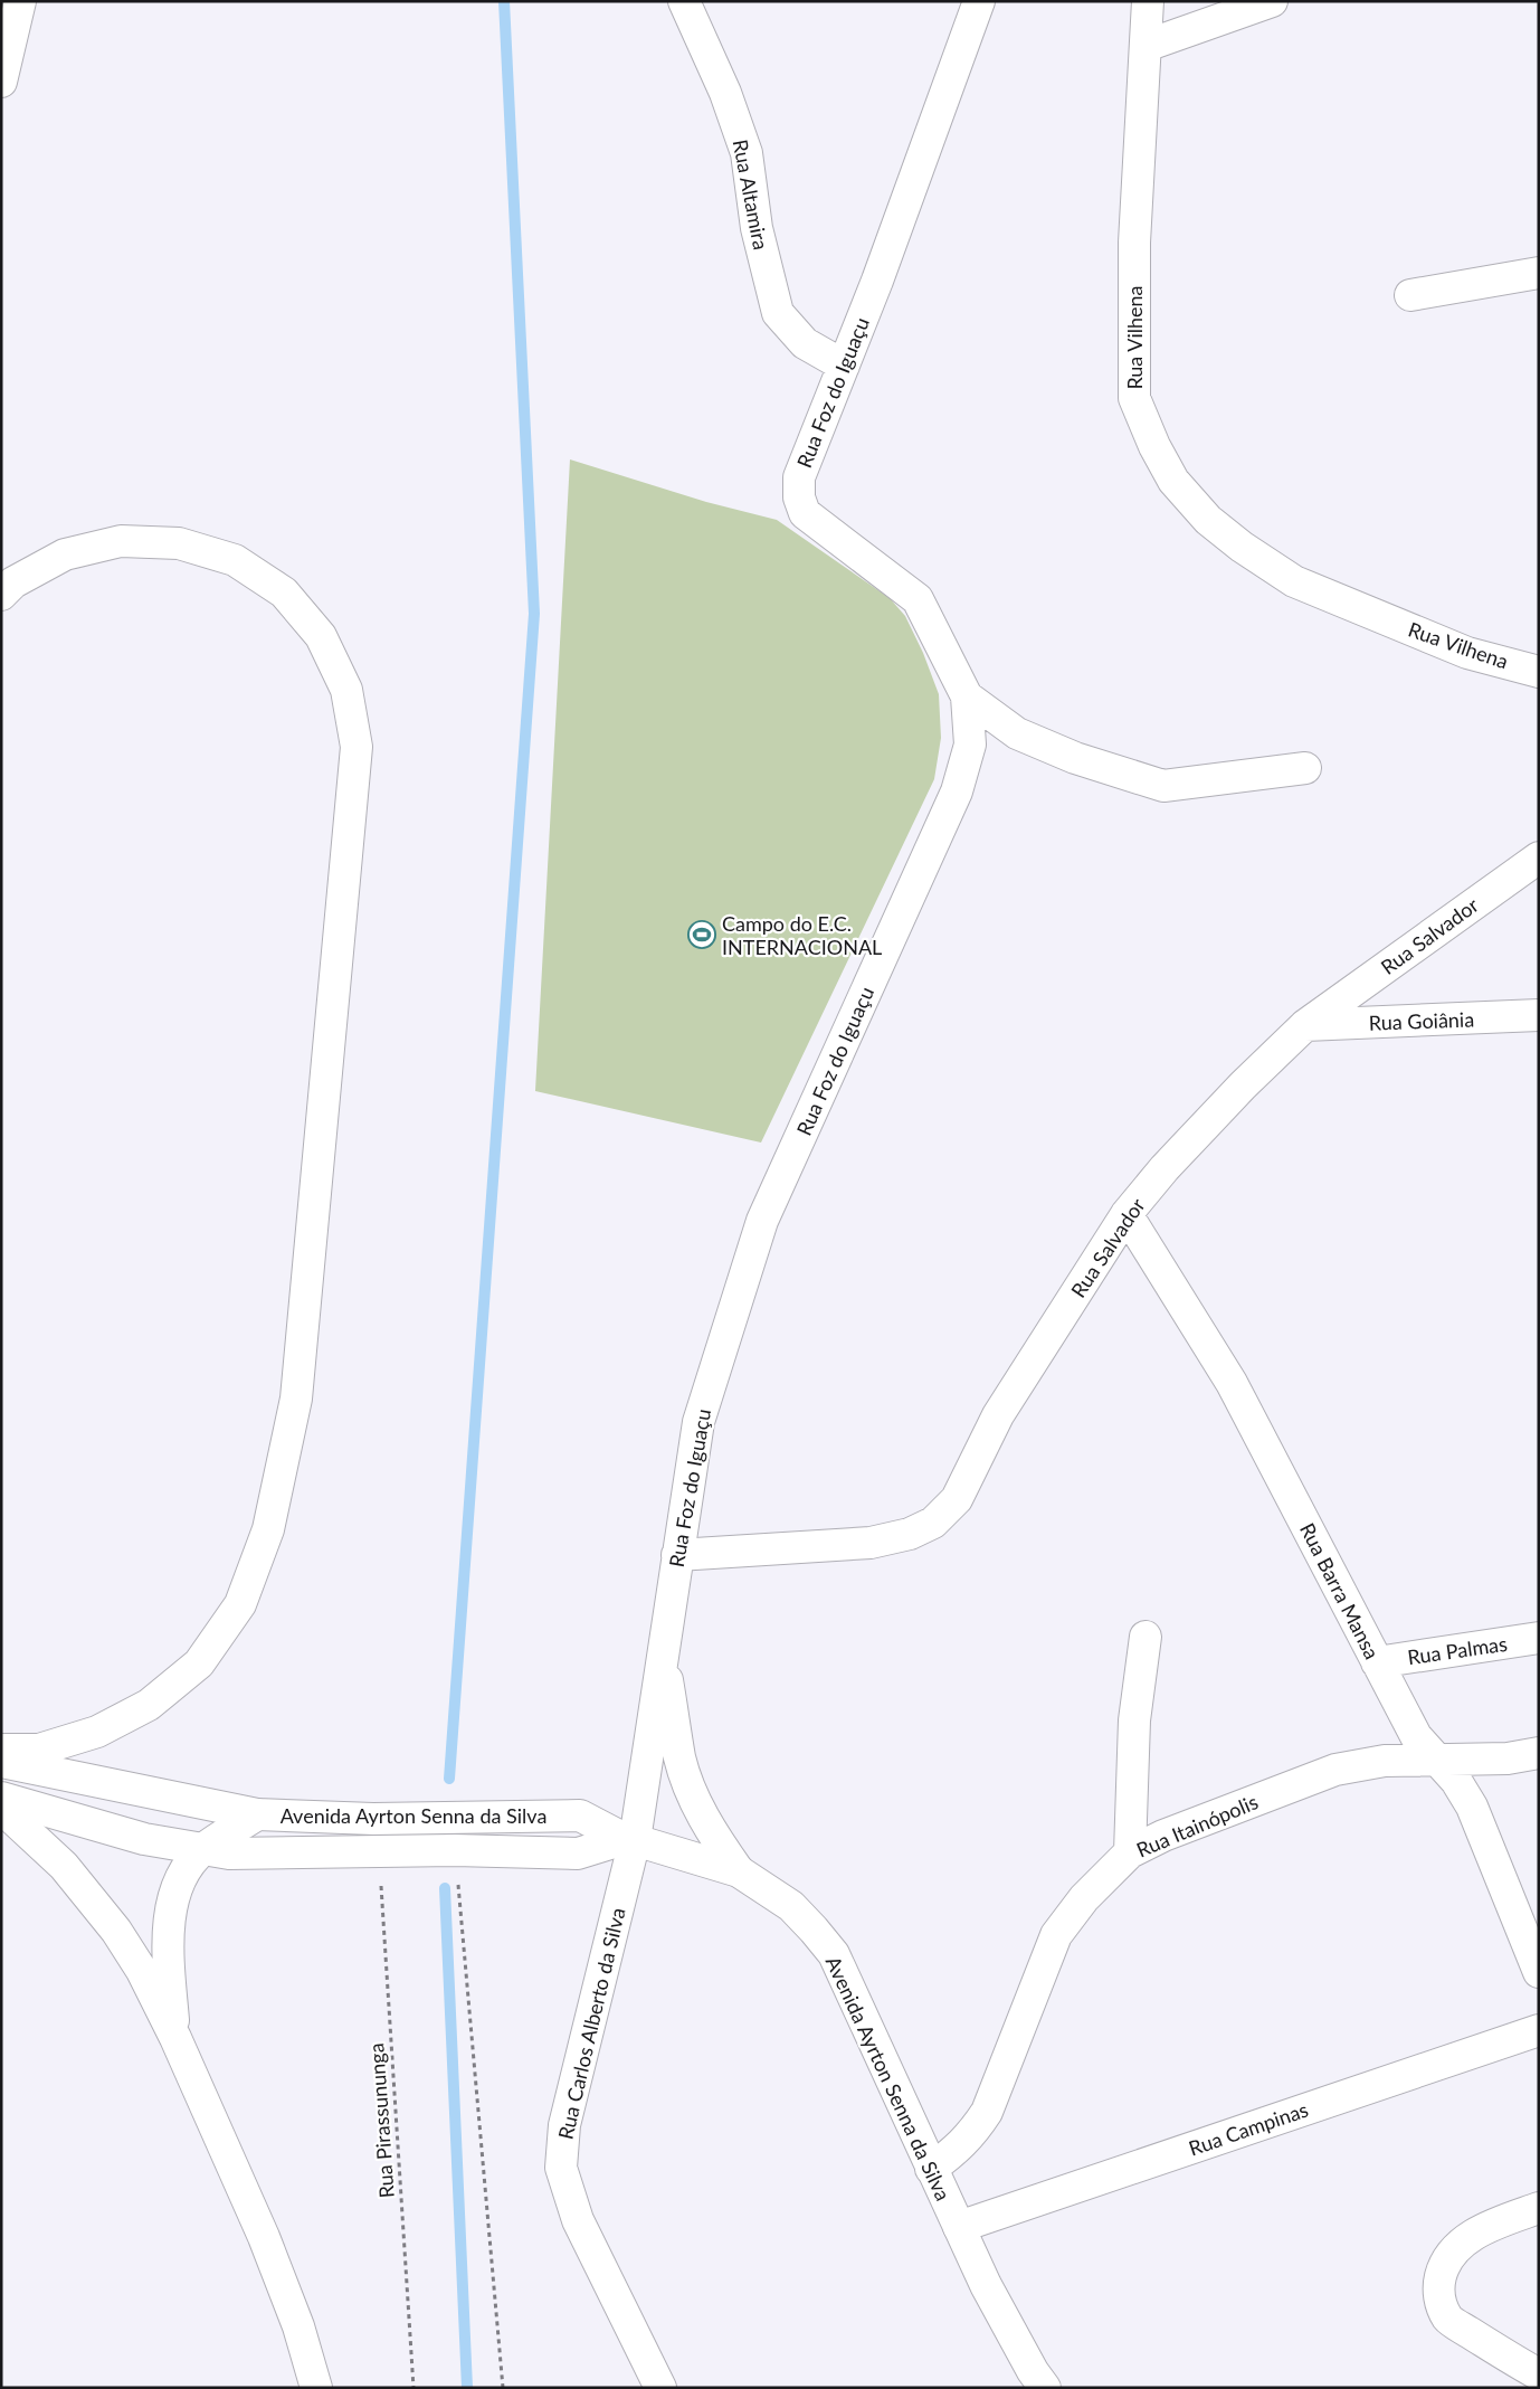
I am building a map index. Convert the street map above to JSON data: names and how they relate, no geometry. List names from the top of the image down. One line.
{"streets":{"main road":["Rua Altamira","Rua Vilhena","Rua Foz do Iguaçu","Rua Salvador","Rua Goiânia","Rua Barra Mansa","Rua Palmas","Avenida Ayrton Senna da Silva","Rua Itainópolis","Rua Carlos Alberto da Silva","Rua Campinas"],"path":["Rua Pirassununga"]},"crossings":[["Rua Altamira","Rua Foz do Iguaçu"],["Rua Foz do Iguaçu","Rua Salvador"],["Rua Foz do Iguaçu","Avenida Ayrton Senna da Silva"],["Rua Foz do Iguaçu","Rua Carlos Alberto da Silva"],["Rua Salvador","Rua Goiânia"],["Rua Salvador","Rua Barra Mansa"],["Rua Barra Mansa","Rua Palmas"],["Rua Barra Mansa","Rua Itainópolis"],["Avenida Ayrton Senna da Silva","Rua Itainópolis"],["Avenida Ayrton Senna da Silva","Rua Carlos Alberto da Silva"],["Avenida Ayrton Senna da Silva","Rua Pirassununga"],["Avenida Ayrton Senna da Silva","Rua Campinas"]],"places":{"sports":["Campo do E.C. INTERNACIONAL"]}}
